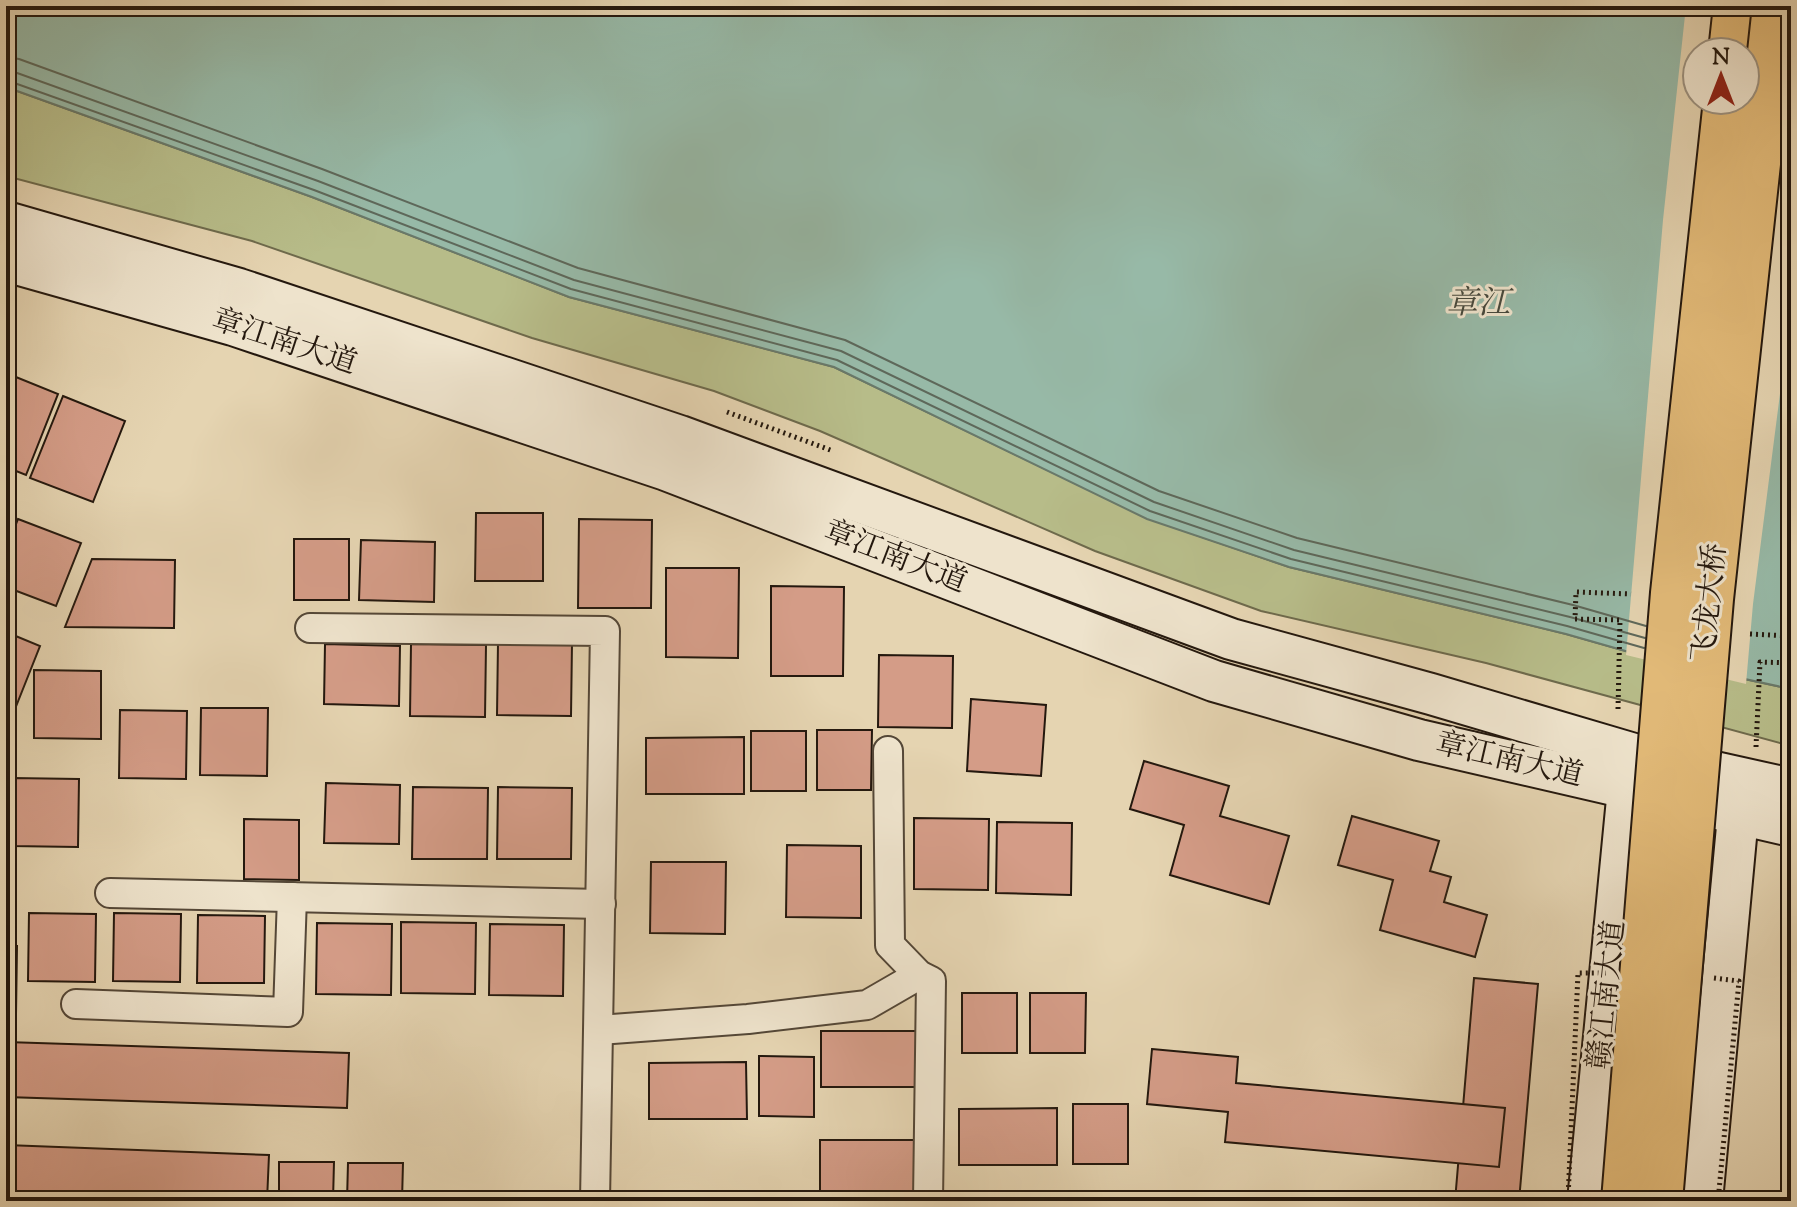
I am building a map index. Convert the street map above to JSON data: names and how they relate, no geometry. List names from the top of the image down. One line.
{"streets":{"main road":["章江南大道","飞龙大桥","赣江南大道"]},"crossings":[["章江南大道","赣江南大道"]],"water":["章江"],"north":"top"}
